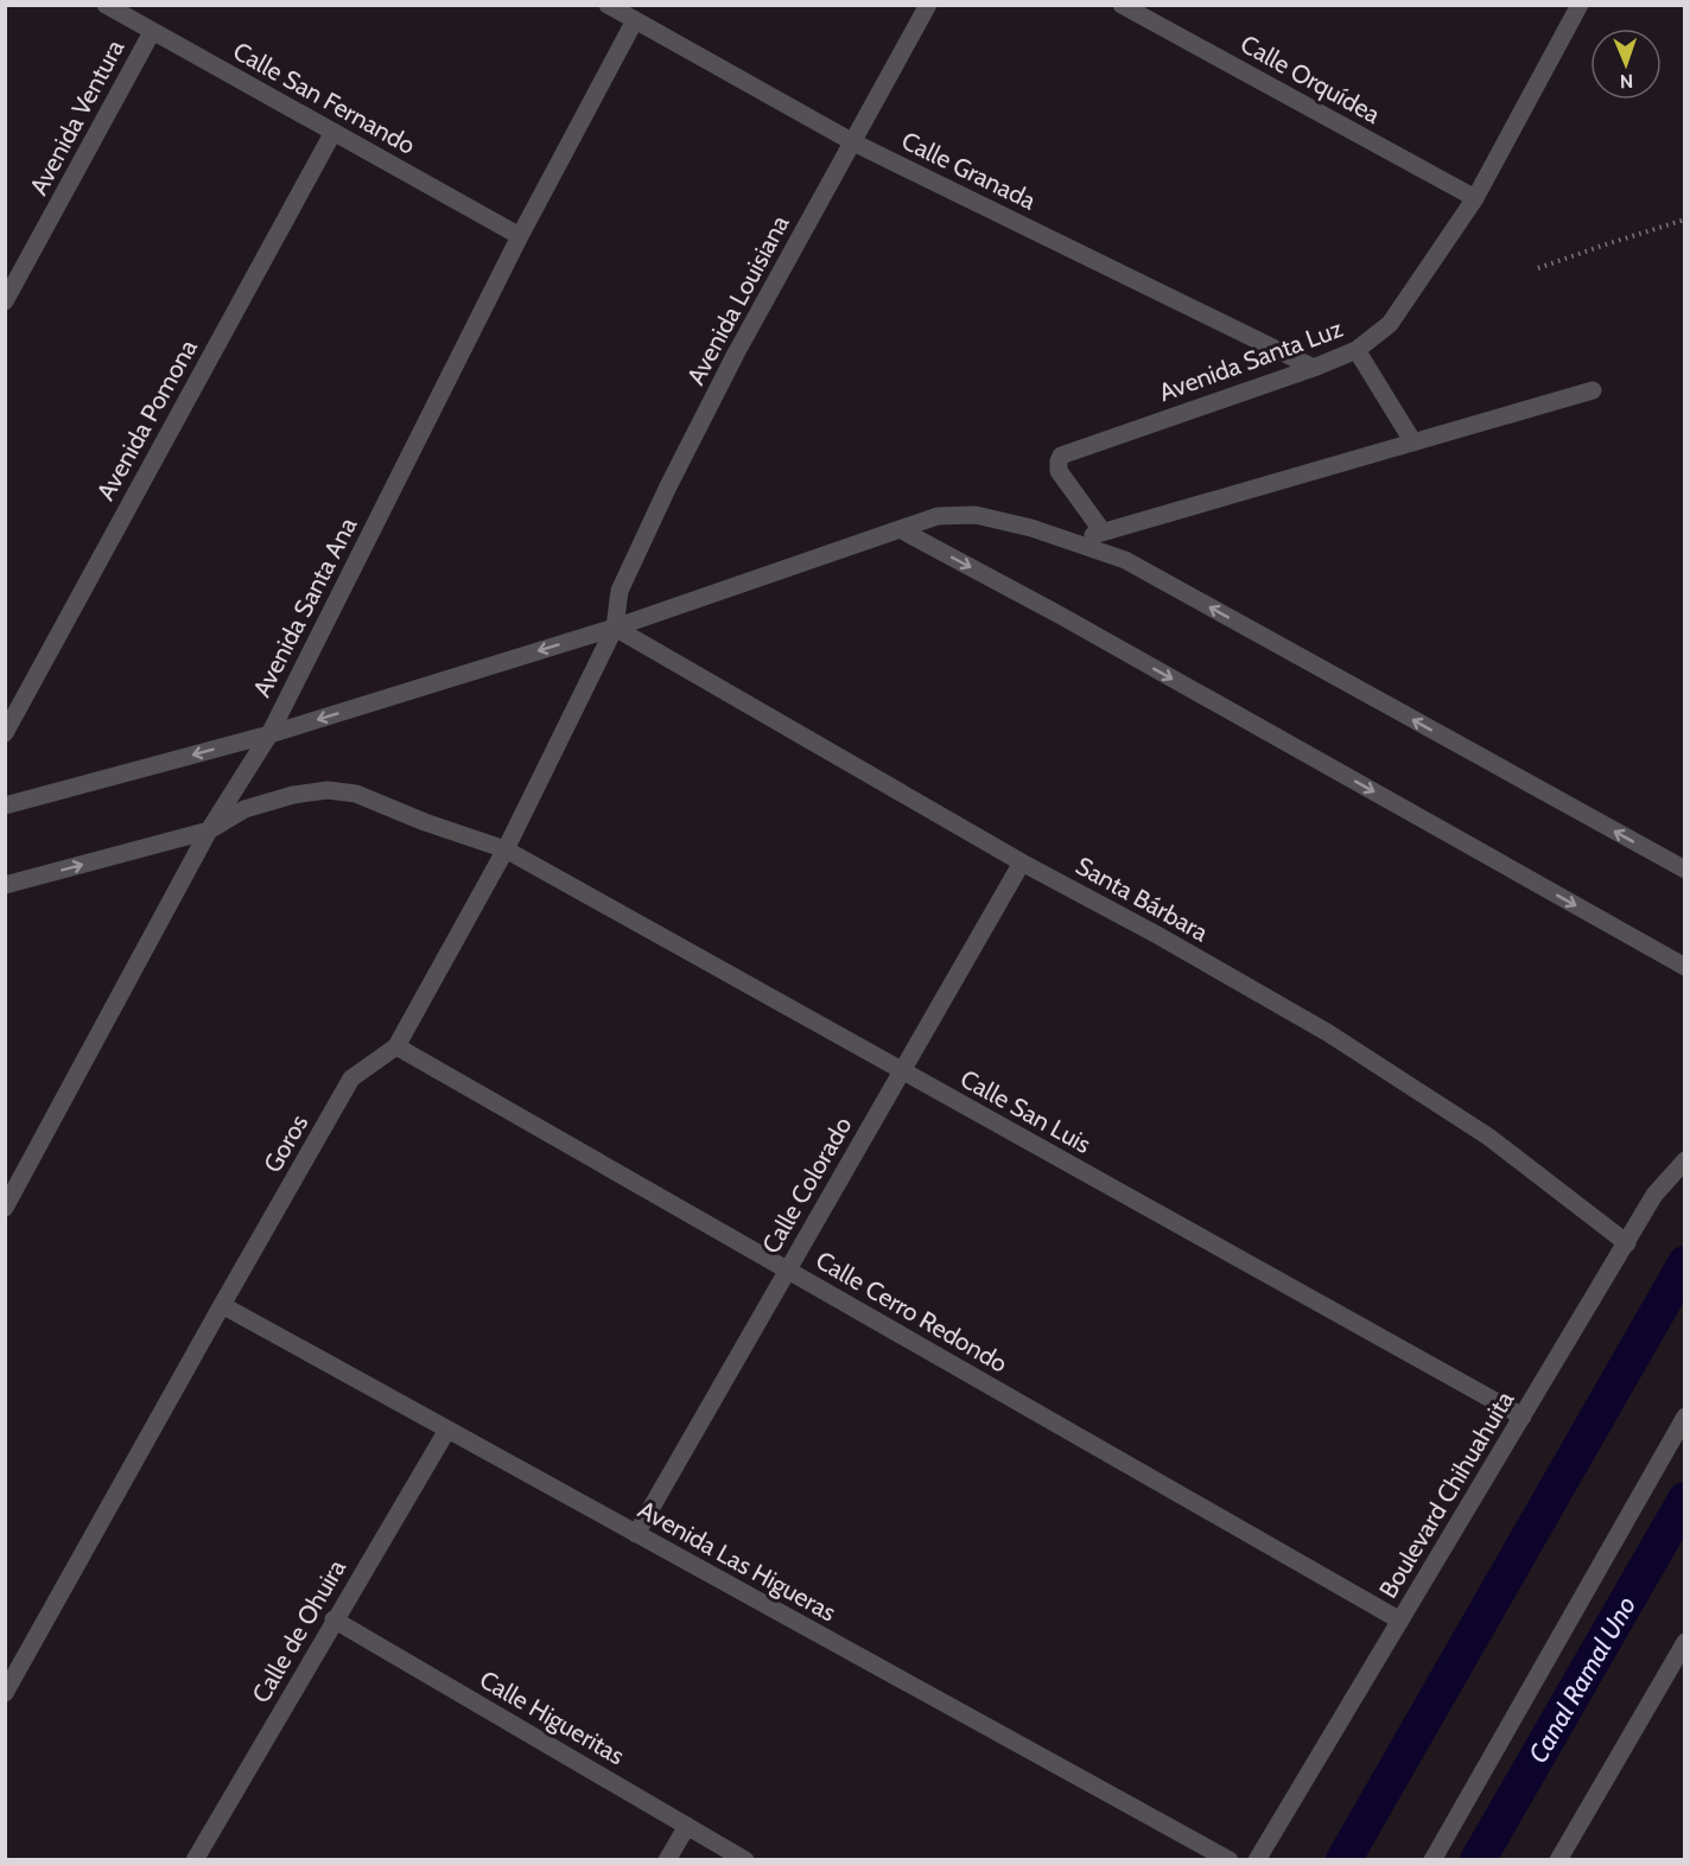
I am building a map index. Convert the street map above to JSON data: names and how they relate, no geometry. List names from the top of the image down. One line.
{"streets":{"street":["Calle Orquídea","Calle San Fernando","Avenida Ventura","Calle Granada","Avenida Louisiana","Avenida Santa Luz","Avenida Pomona","Avenida Santa Ana","Santa Bárbara","Calle San Luis","Goros","Calle Colorado","Calle Cerro Redondo","Boulevard Chihuahuita","Avenida Las Higueras","Calle de Ohuira","Calle Higueritas"]},"crossings":[["Calle Orquídea","Avenida Santa Luz"],["Calle San Fernando","Avenida Ventura"],["Calle San Fernando","Avenida Pomona"],["Calle San Fernando","Avenida Santa Ana"],["Calle Granada","Avenida Louisiana"],["Calle Granada","Avenida Santa Luz"],["Calle Granada","Avenida Santa Ana"],["Avenida Louisiana","Santa Bárbara"],["Avenida Louisiana","Goros"],["Avenida Santa Ana","Calle San Luis"],["Santa Bárbara","Goros"],["Santa Bárbara","Calle Colorado"],["Santa Bárbara","Boulevard Chihuahuita"],["Calle San Luis","Goros"],["Calle San Luis","Calle Colorado"],["Calle San Luis","Boulevard Chihuahuita"],["Goros","Calle Cerro Redondo"],["Goros","Avenida Las Higueras"],["Calle Colorado","Calle Cerro Redondo"],["Calle Colorado","Avenida Las Higueras"],["Calle Cerro Redondo","Boulevard Chihuahuita"],["Avenida Las Higueras","Calle de Ohuira"],["Calle de Ohuira","Calle Higueritas"]],"water":["Canal Ramal Uno"],"north":"bottom"}
